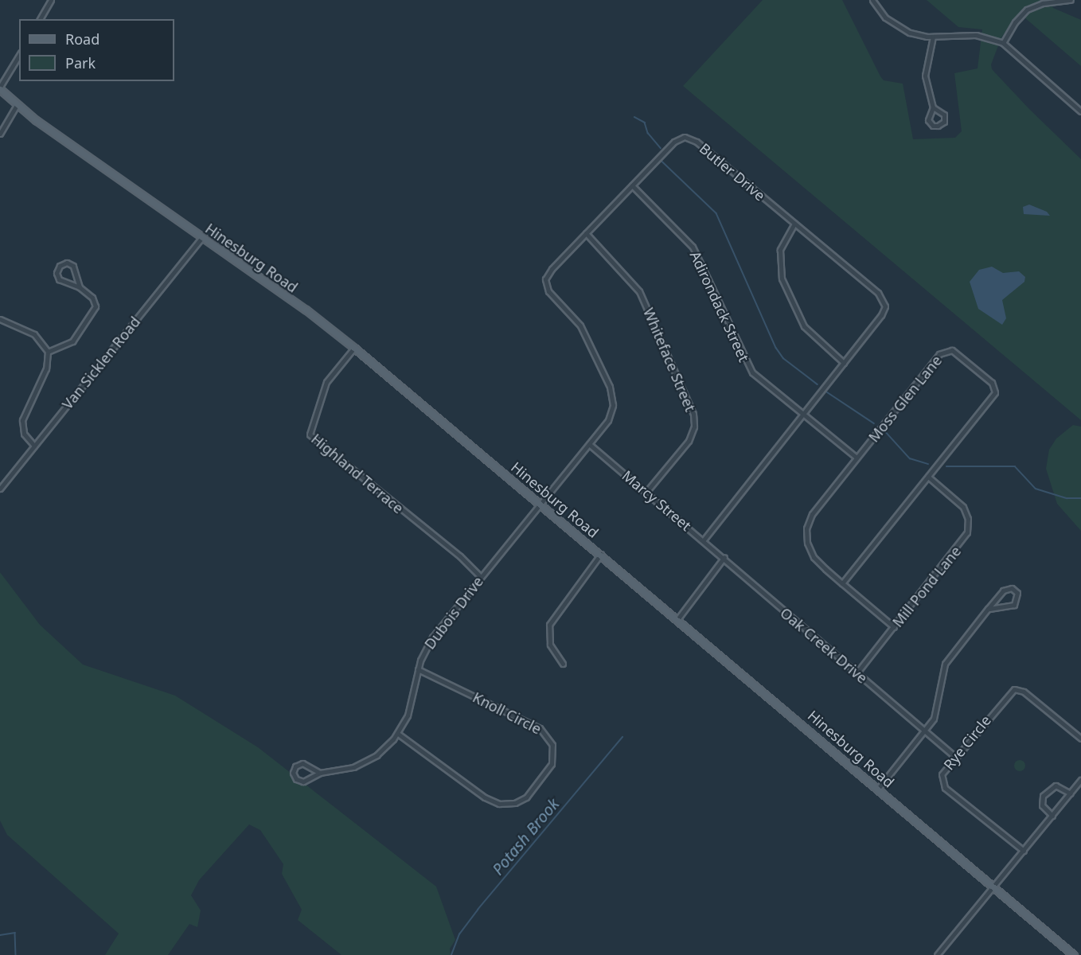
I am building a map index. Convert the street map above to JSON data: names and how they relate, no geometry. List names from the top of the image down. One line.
{"streets":{"main road":["Hinesburg Road"],"street":["Butler Drive","Adirondack Street","Whiteface Street","Van Sicklen Road","Moss Glen Lane","Highland Terrace","Marcy Street","Mill Pond Lane","Dubois Drive","Oak Creek Drive","Knoll Circle","Rye Circle"]},"crossings":[["Butler Drive","Hinesburg Road"],["Butler Drive","Adirondack Street"],["Butler Drive","Whiteface Street"],["Butler Drive","Marcy Street"],["Butler Drive","Dubois Drive"],["Hinesburg Road","Van Sicklen Road"],["Hinesburg Road","Highland Terrace"],["Hinesburg Road","Dubois Drive"],["Adirondack Street","Moss Glen Lane"],["Whiteface Street","Marcy Street"],["Moss Glen Lane","Mill Pond Lane"],["Highland Terrace","Dubois Drive"],["Marcy Street","Oak Creek Drive"],["Mill Pond Lane","Oak Creek Drive"],["Dubois Drive","Knoll Circle"],["Oak Creek Drive","Rye Circle"]],"water":["Potash Brook"],"legend":["Road","Park"]}
